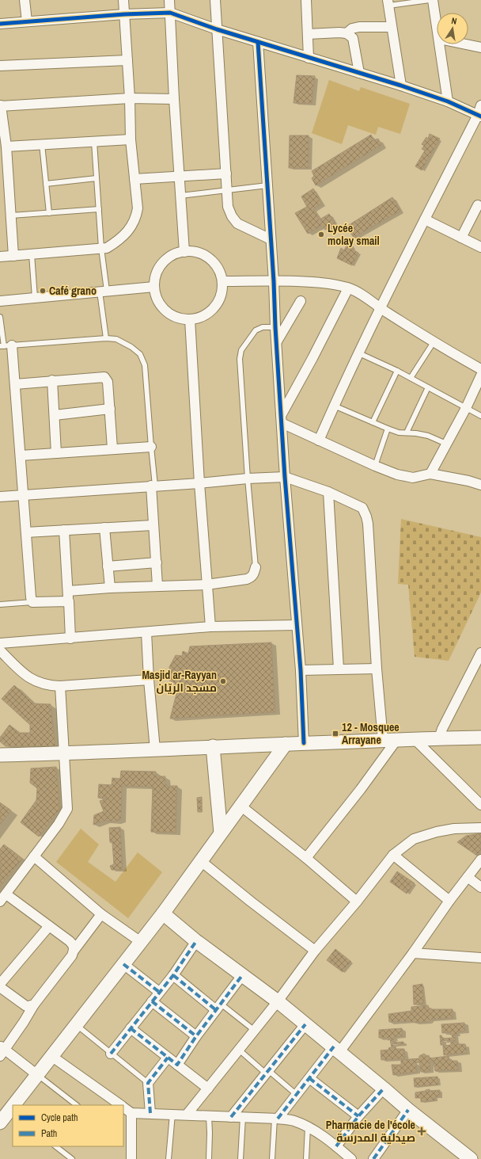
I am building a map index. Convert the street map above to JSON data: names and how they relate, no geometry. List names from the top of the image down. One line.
{"places":{"other":["Lycée molay smail","Café grano","Masjid ar-Rayyan مسجد الريّان"],"transit":["12 - Mosquee Arrayane"],"health":["Pharmacie de l'école صيدلية المدرسة"]},"legend":["Cycle path","Path"],"north":"top"}
